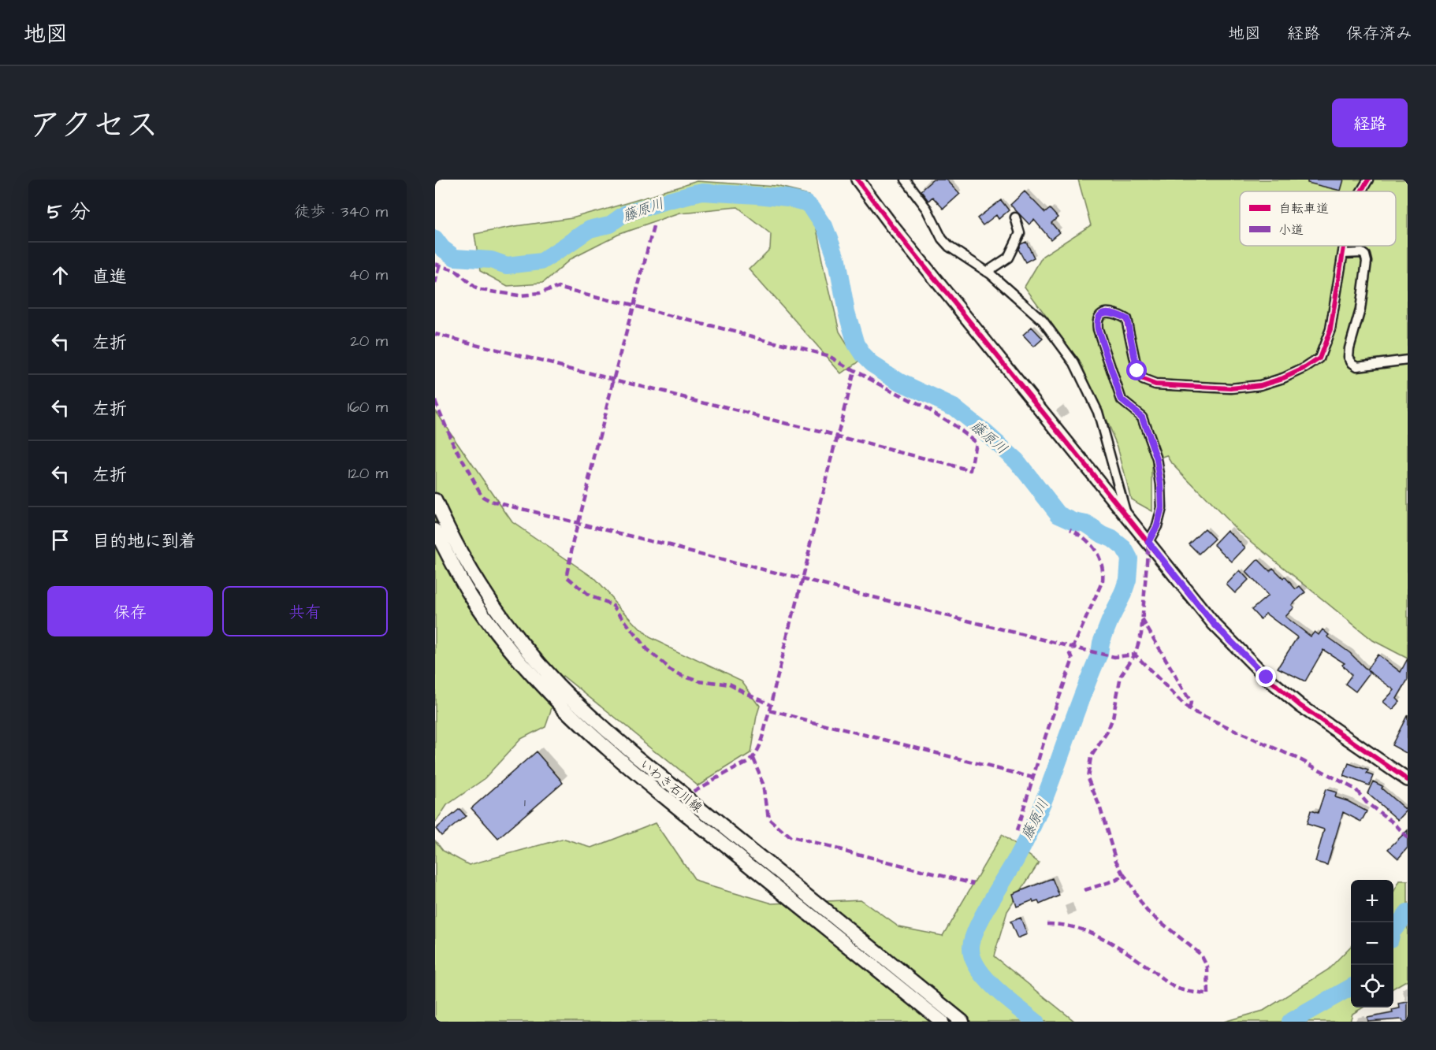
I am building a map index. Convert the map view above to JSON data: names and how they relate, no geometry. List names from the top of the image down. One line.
{"streets":{"main road":["いわき石川線"]},"water":["藤原川"],"house_numbers":["1"],"legend":["自転車道","小道"],"page":{"header":"地図","nav":["地図","経路","保存済み"],"title":"アクセス","buttons":["経路",["保存","共有"]],"heading":["5 分","徒歩 · 340 m"],"list":[["直進","40 m"],["左折","20 m"],["左折","160 m"],["左折","120 m"],"目的地に到着"],"map_buttons":["+","−"]}}
